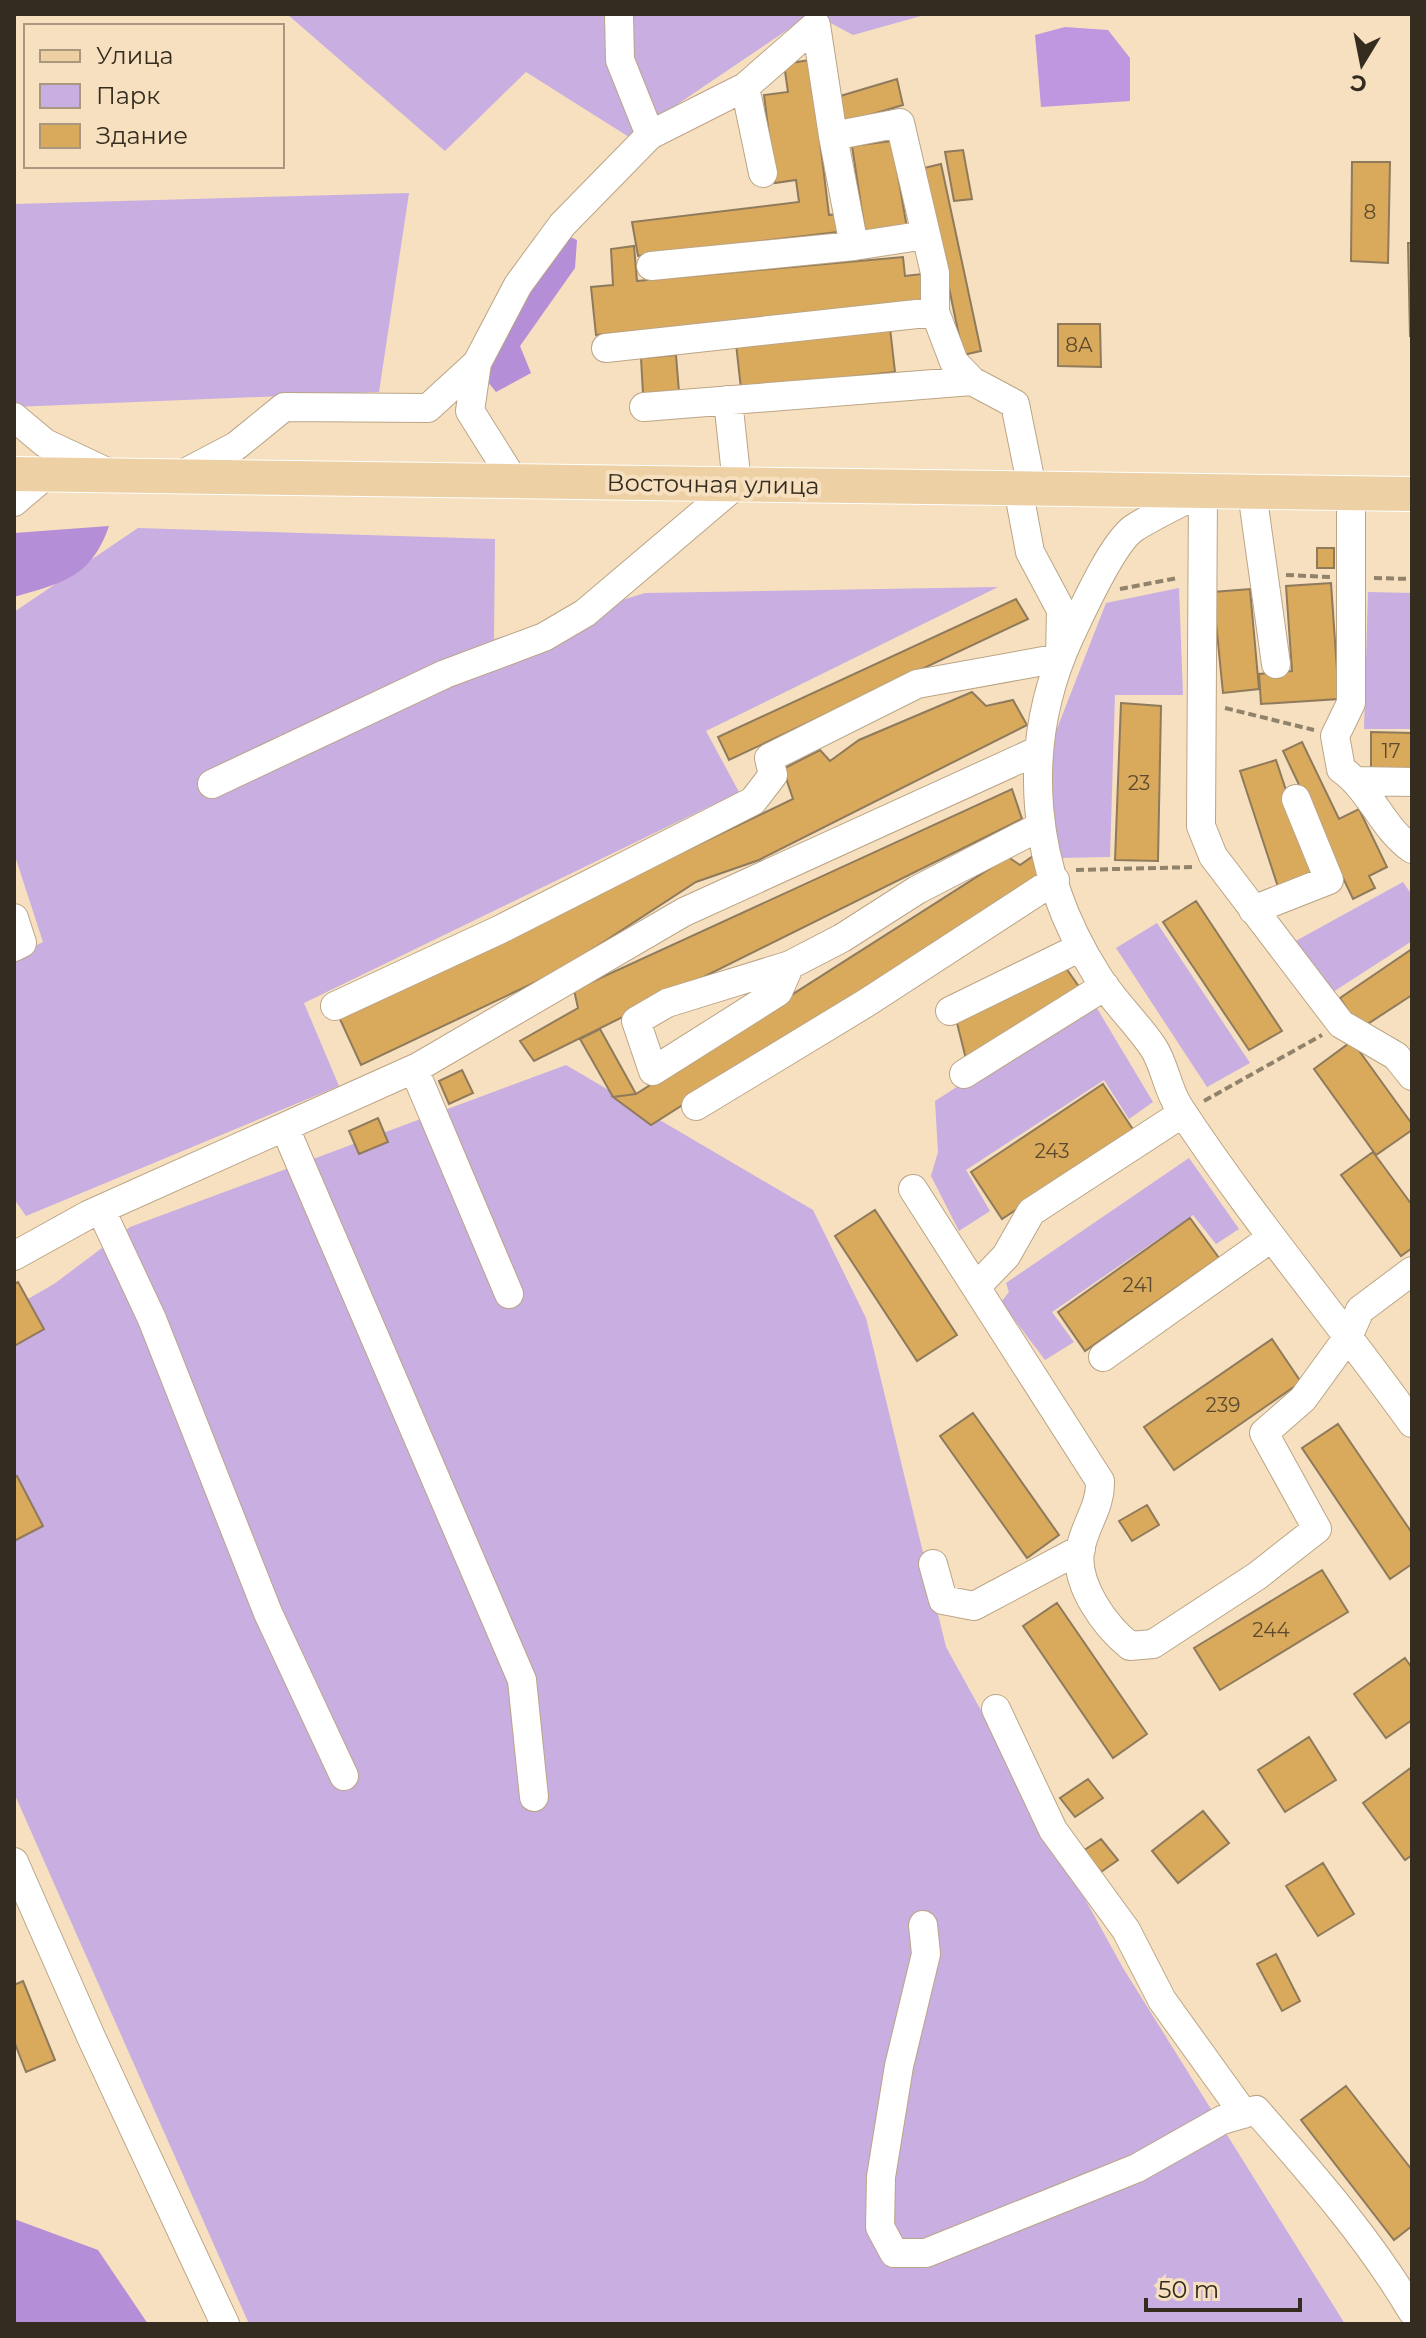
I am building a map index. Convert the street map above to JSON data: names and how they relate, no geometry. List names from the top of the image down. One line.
{"streets":{"main road":["Восточная улица"]},"house_numbers":["8","8А","17","23","243","241","239","244"],"legend":["Улица","Парк","Здание"],"scale_bar":"50 m","north":"bottom"}
